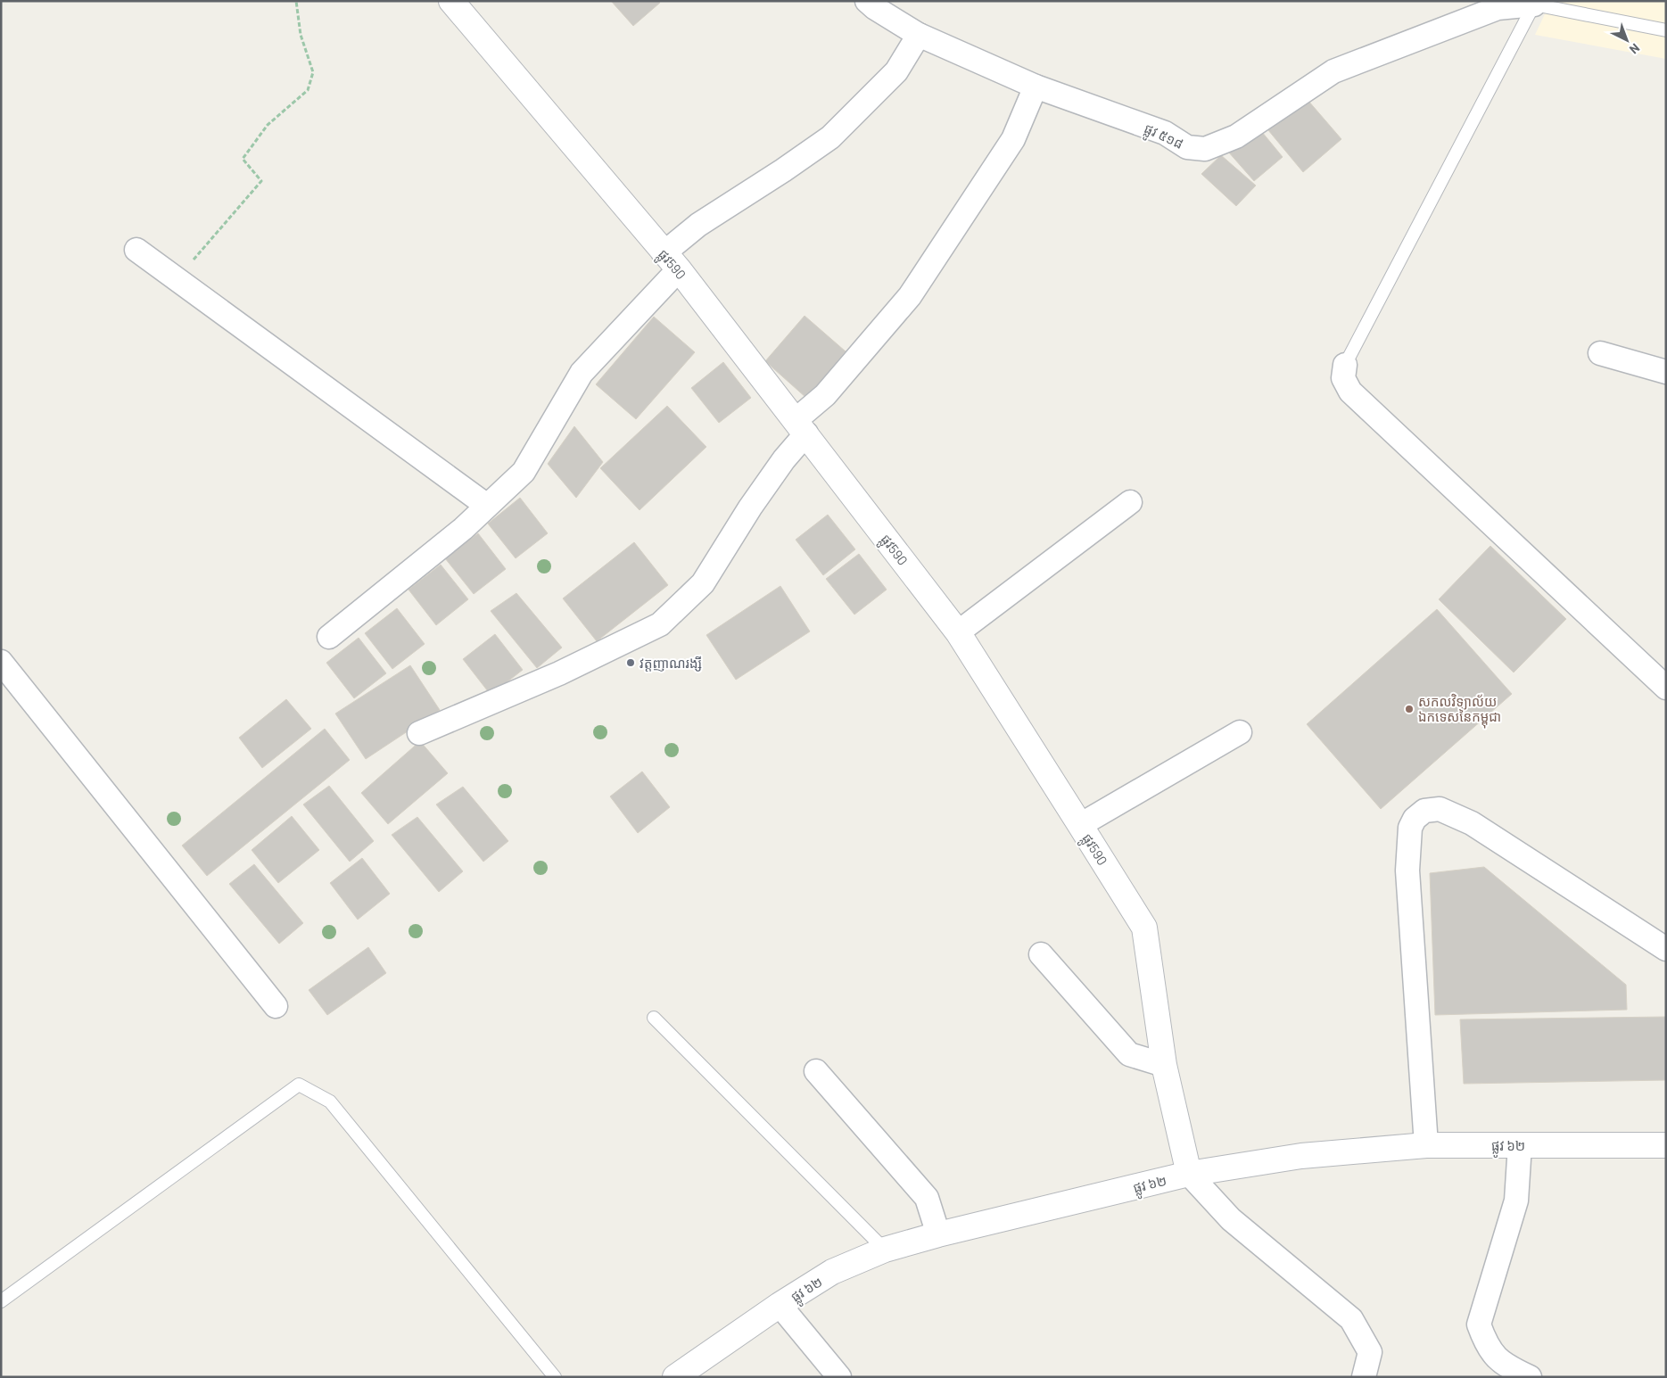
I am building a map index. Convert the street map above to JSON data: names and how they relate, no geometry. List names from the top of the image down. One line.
{"streets":{"street":["ផ្លូវ ៥១៨","ផ្លូវ590","ផ្លូវ ៦២"]},"crossings":[["ផ្លូវ590","ផ្លូវ ៦២"]],"places":["វត្តញាណរង្សី","សកលវិទ្យាល័យ ឯកទេសនៃកម្ពុជា"],"north":"bottom right"}
